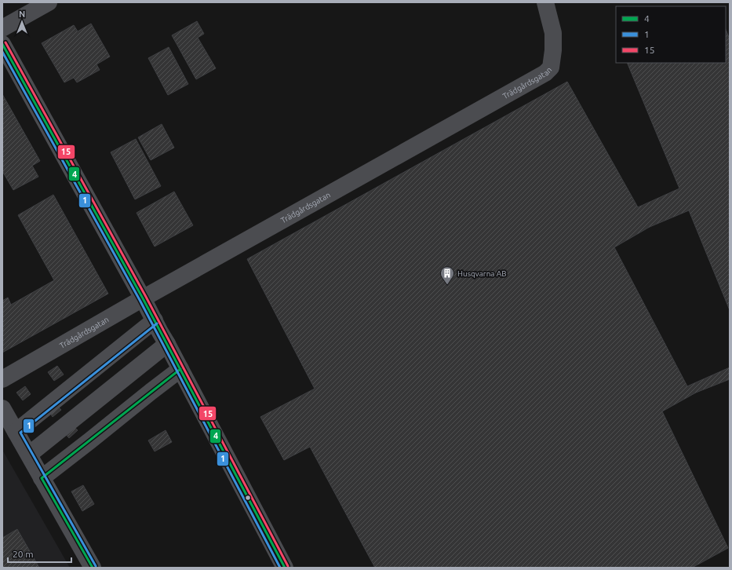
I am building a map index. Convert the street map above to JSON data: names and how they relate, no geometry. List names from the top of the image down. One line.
{"streets":{"street":["Trädgårdsgatan"]},"places":{"building":["Husqvarna AB"]},"lines":["transit line 15","transit line 4","transit line 1"],"legend":["4","1","15"],"scale_bar":"20 m","north":"top"}
